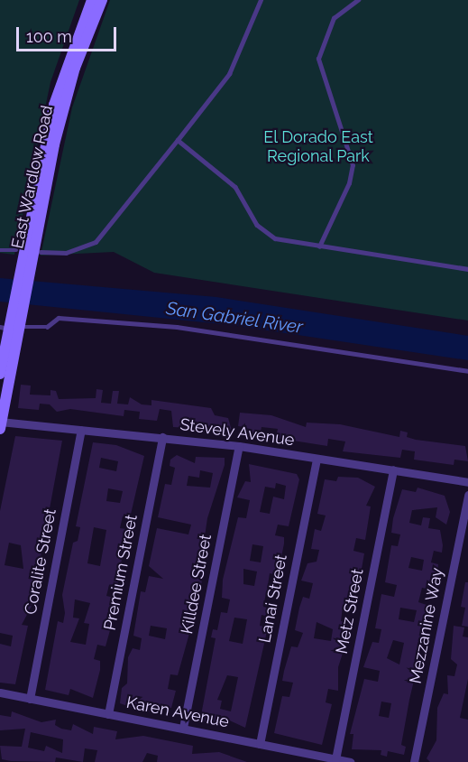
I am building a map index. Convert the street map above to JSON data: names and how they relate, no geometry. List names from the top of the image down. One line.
{"streets":{"main road":["East Wardlow Road"],"street":["Stevely Avenue","Coralite Street","Premium Street","Killdee Street","Lanai Street","Metz Street","Mezzanine Way","Karen Avenue"]},"crossings":[["East Wardlow Road","Stevely Avenue"],["Stevely Avenue","Coralite Street"],["Stevely Avenue","Premium Street"],["Stevely Avenue","Killdee Street"],["Stevely Avenue","Lanai Street"],["Stevely Avenue","Metz Street"],["Coralite Street","Karen Avenue"],["Premium Street","Karen Avenue"],["Killdee Street","Karen Avenue"],["Lanai Street","Karen Avenue"],["Metz Street","Karen Avenue"]],"water":["San Gabriel River"],"parks":["El Dorado East Regional Park"],"scale_bar":"100 m"}
